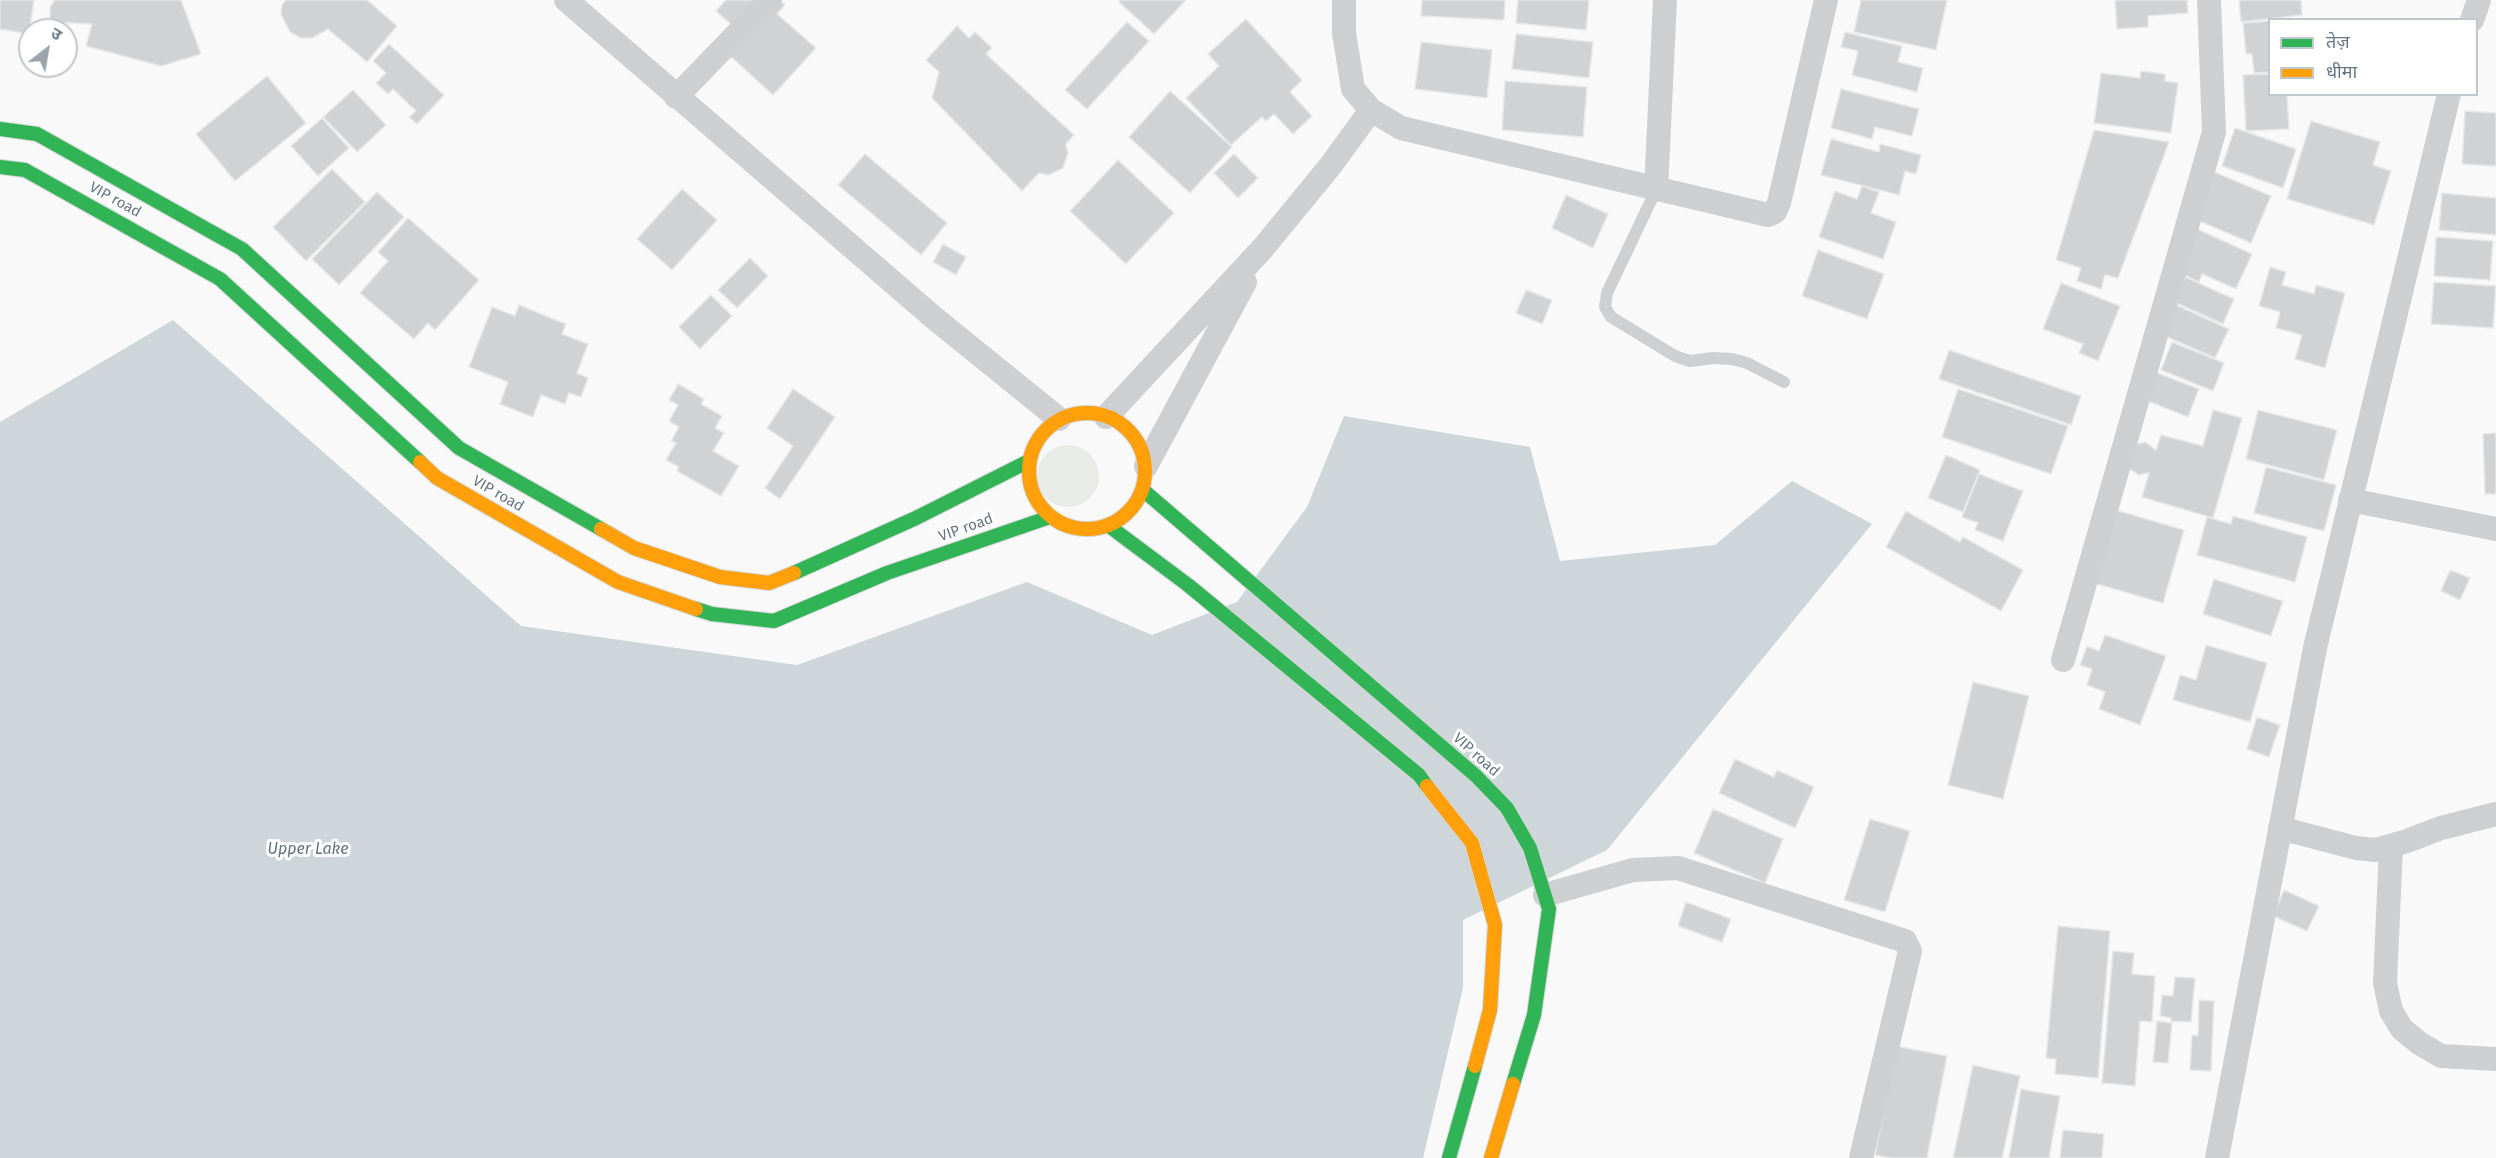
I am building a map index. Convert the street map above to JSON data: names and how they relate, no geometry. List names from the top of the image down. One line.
{"streets":{"main road":["VIP road"]},"water":["Upper Lake"],"legend":["तेज़","धीमा"],"north":"top right"}
